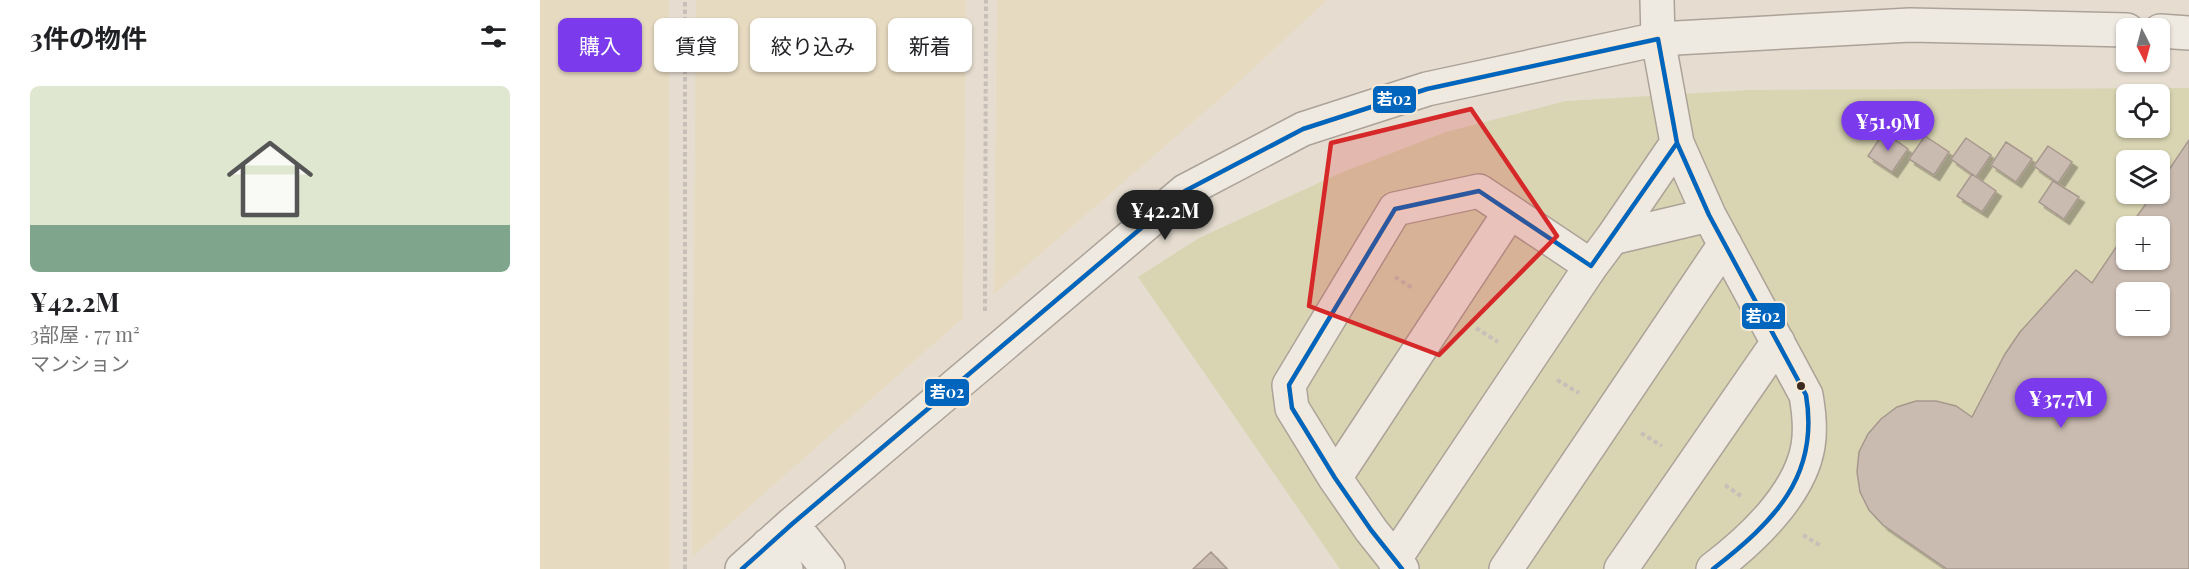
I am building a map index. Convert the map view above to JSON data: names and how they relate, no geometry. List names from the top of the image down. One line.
{"lines":["transit line 若02"],"north":"bottom","page":{"heading":"3件の物件","map_buttons":["+","−"],"chip":["購入","賃貸","絞り込み","新着"],"list":[{"name":"¥42.2M","note":"3部屋 · 77 m² · マンション"}],"price":["¥51.9M","¥42.2M","¥37.7M"]}}
